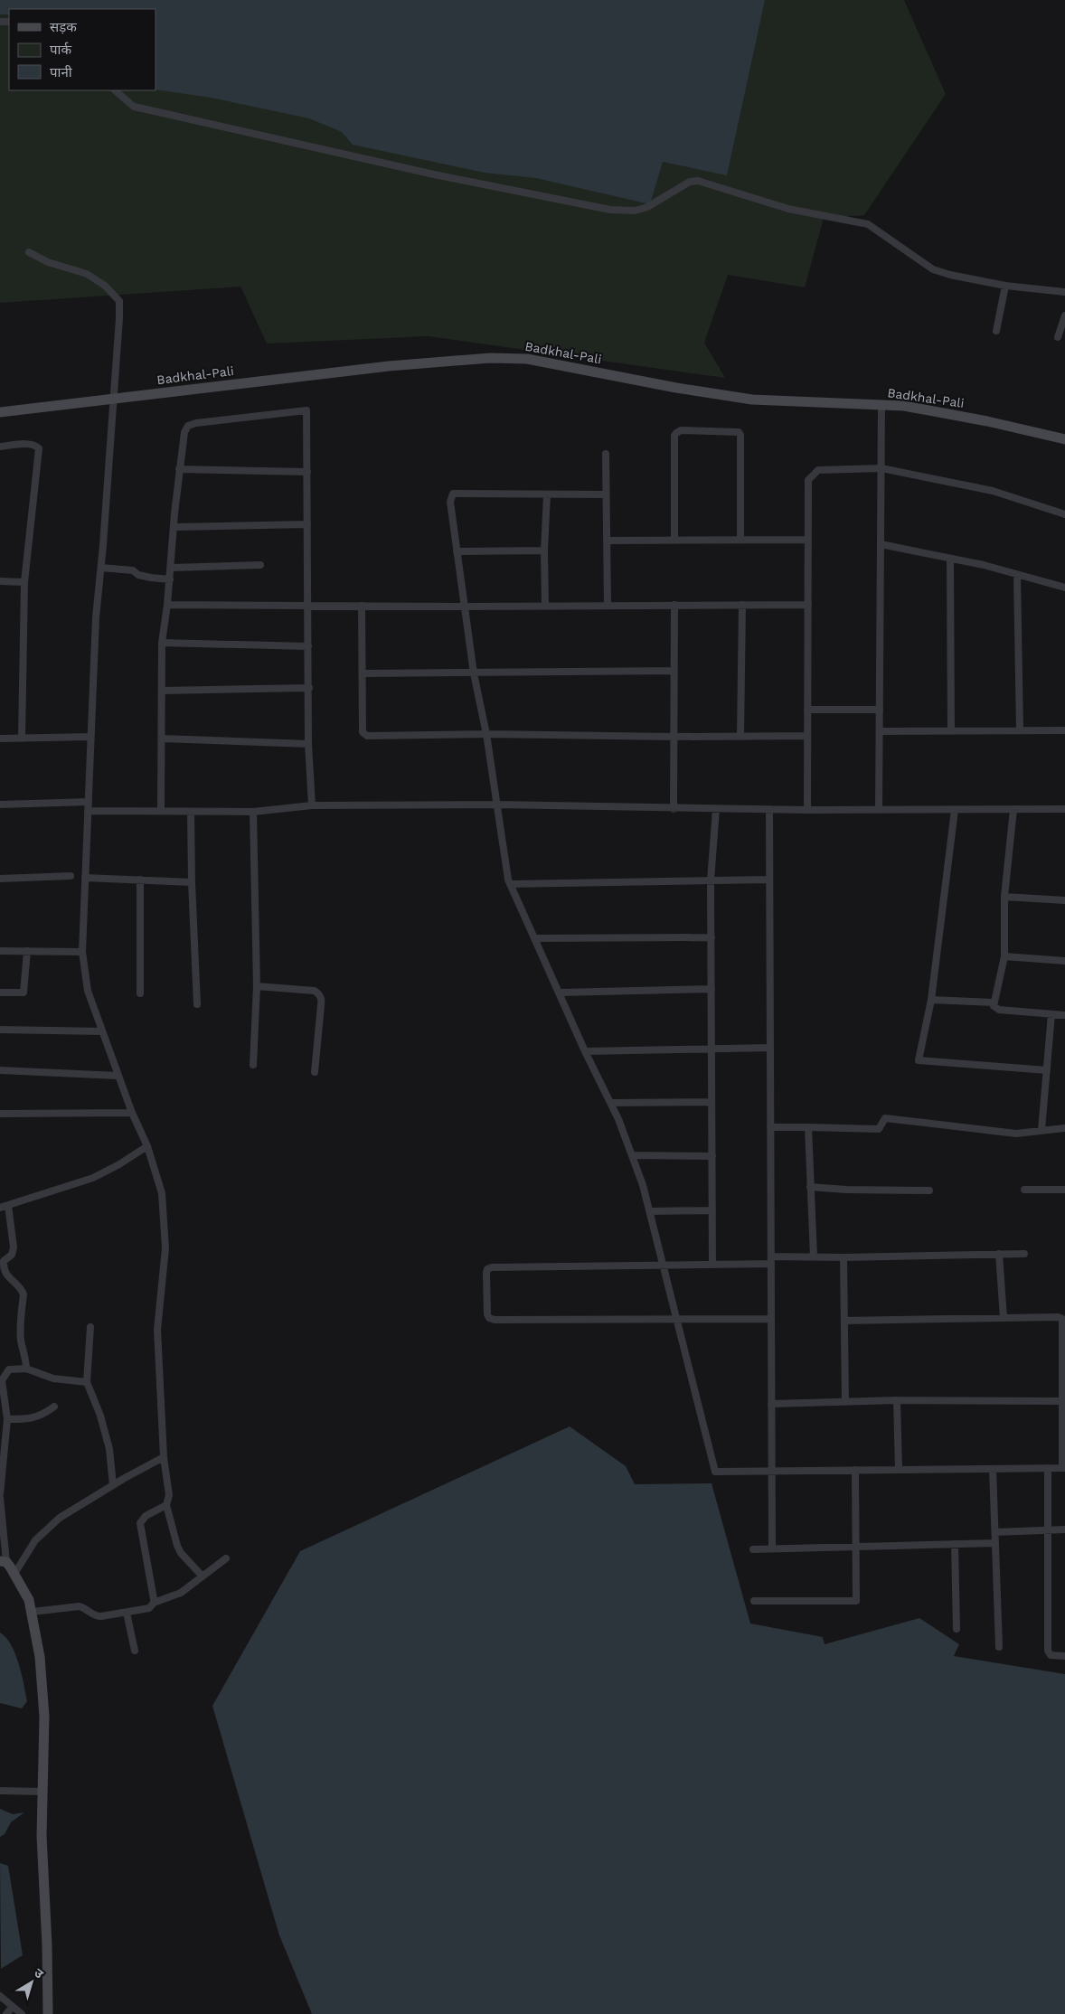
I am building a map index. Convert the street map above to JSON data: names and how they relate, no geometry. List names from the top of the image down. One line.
{"streets":{"street":["Badkhal-Pali"]},"legend":["सड़क","पार्क","पानी"],"north":"top right"}
